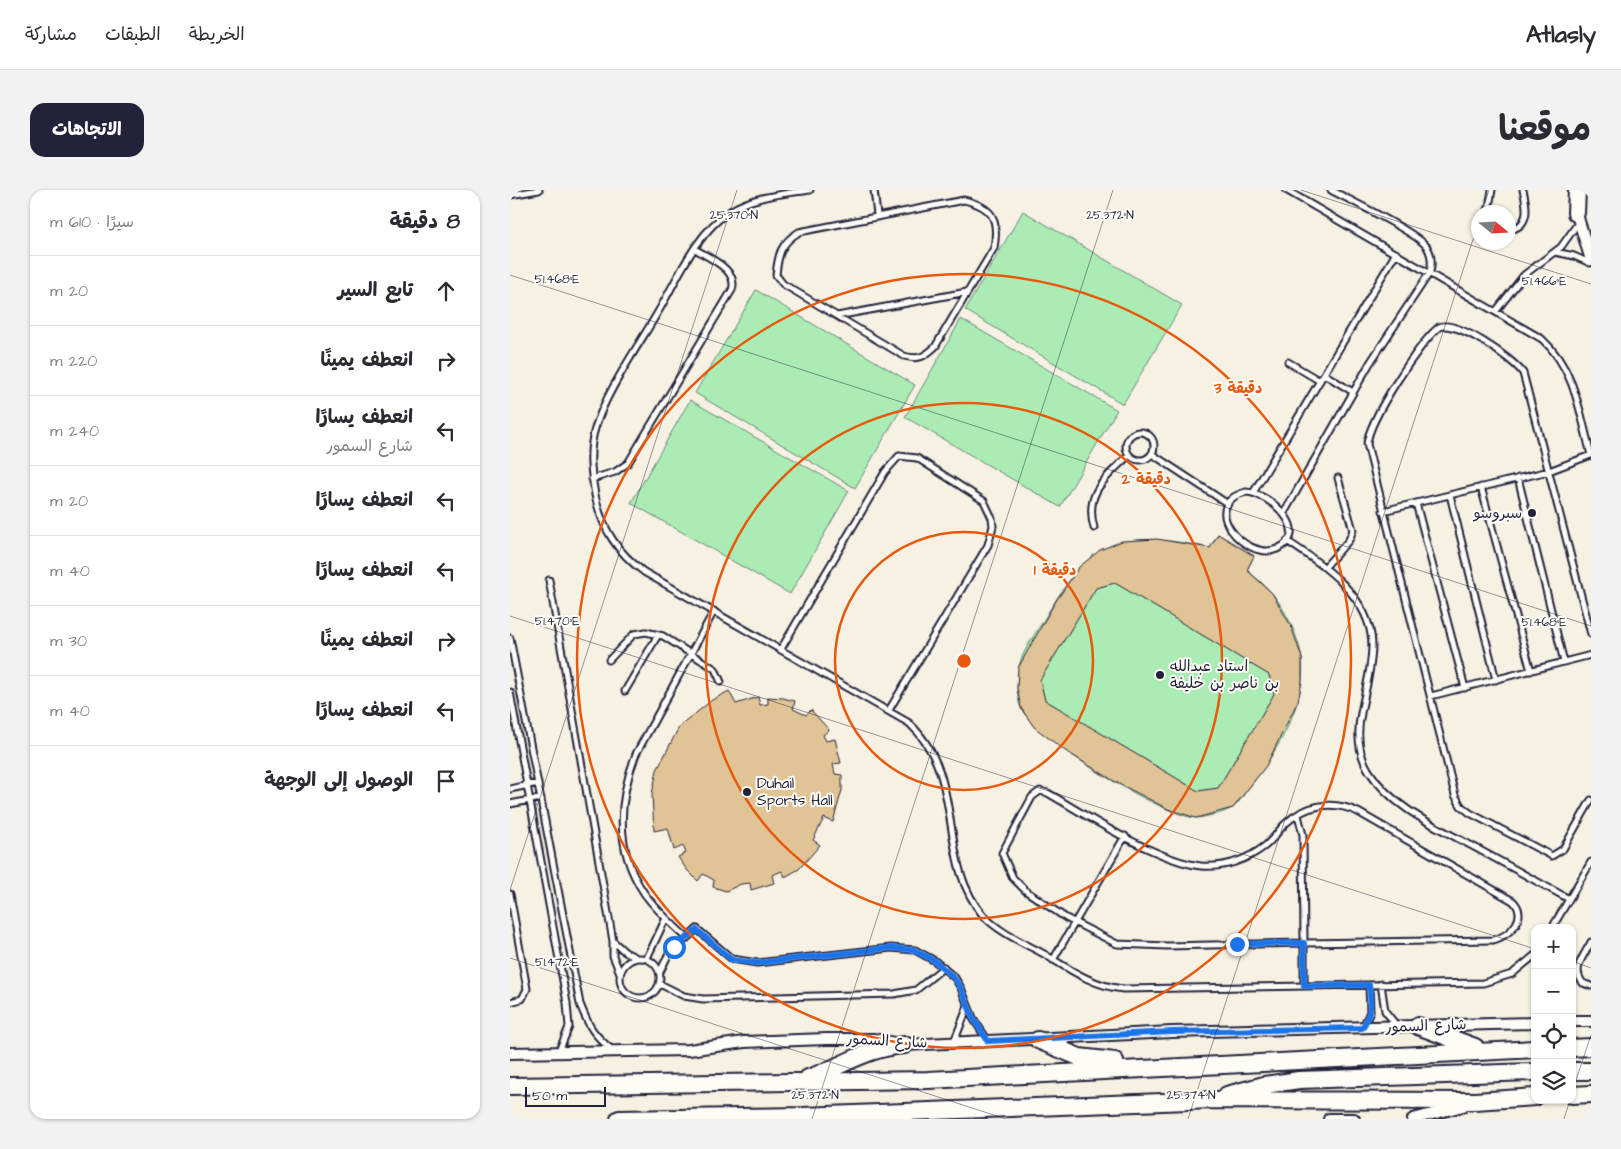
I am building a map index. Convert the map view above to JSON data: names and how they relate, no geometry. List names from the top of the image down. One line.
{"streets":{"main road":["شارع السمور"]},"places":["سبروسو","استاد عبدالله بن ناصر بن خليفة","Duhail Sports Hall"],"scale_bar":"50 m","north":"right","page":{"header":"Atlasly","nav":["الخريطة","الطبقات","مشاركة"],"title":"موقعنا","buttons":"الاتجاهات","heading":["8 دقيقة","سيرًا · 610 m"],"list":[["تابع السير","20 m"],["انعطف يمينًا","220 m"],["انعطف يسارًا","شارع السمور","240 m"],["انعطف يسارًا","20 m"],["انعطف يسارًا","40 m"],["انعطف يمينًا","30 m"],["انعطف يسارًا","40 m"],"الوصول إلى الوجهة"],"map_buttons":["+","−"],"scale":"50 m"},"coordinates":["25.370°N","25.372°N","51.468°E","51.466°E","51.470°E","51.472°E","25.374°N"],"rings":["3 دقيقة","2 دقيقة","1 دقيقة"]}
